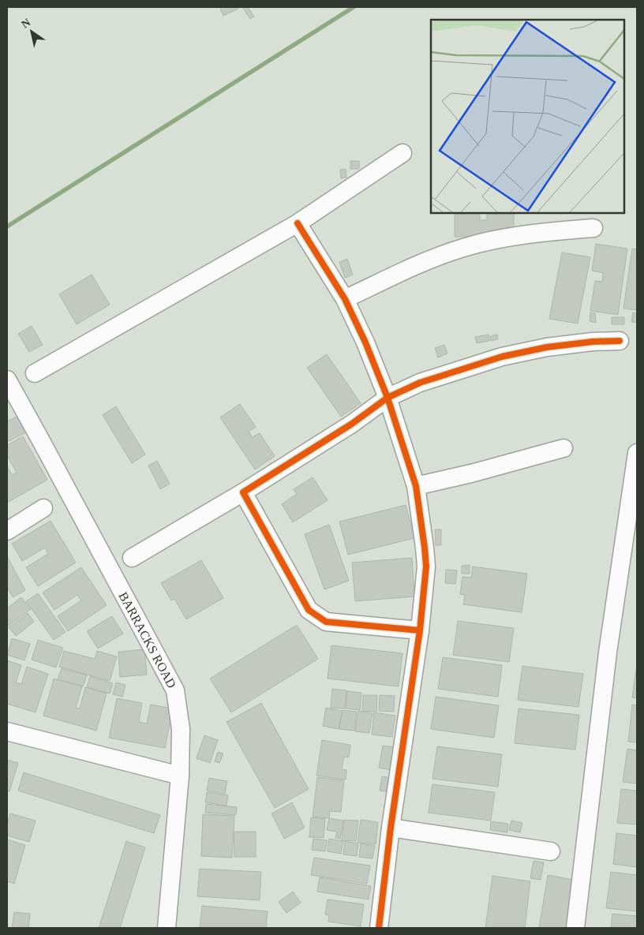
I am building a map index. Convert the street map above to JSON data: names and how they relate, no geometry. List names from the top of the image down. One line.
{"streets":{"street":["BARRACKS ROAD"]},"north":"top left"}
